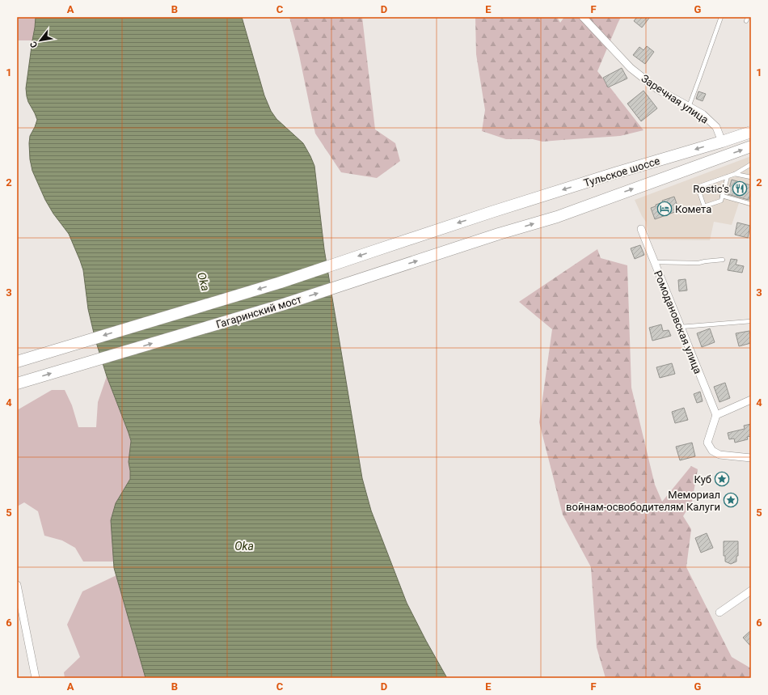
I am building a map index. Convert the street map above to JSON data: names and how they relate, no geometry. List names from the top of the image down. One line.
{"streets":{"main road":["Тульское шоссе","Гагаринский мост"],"street":["Заречная улица","Ромодановская улица"]},"crossings":[["Заречная улица","Тульское шоссе"],["Тульское шоссе","Гагаринский мост"]],"water":["Oka"],"places":{"restaurant":["Rostic's"],"hotel":["Комета"],"place":["Куб","Мемориал войнам-освободителям Калуги"]},"north":"bottom left","grid":{"columns":["A","B","C","D","E","F","G"],"rows":["1","2","3","4","5","6"]}}
